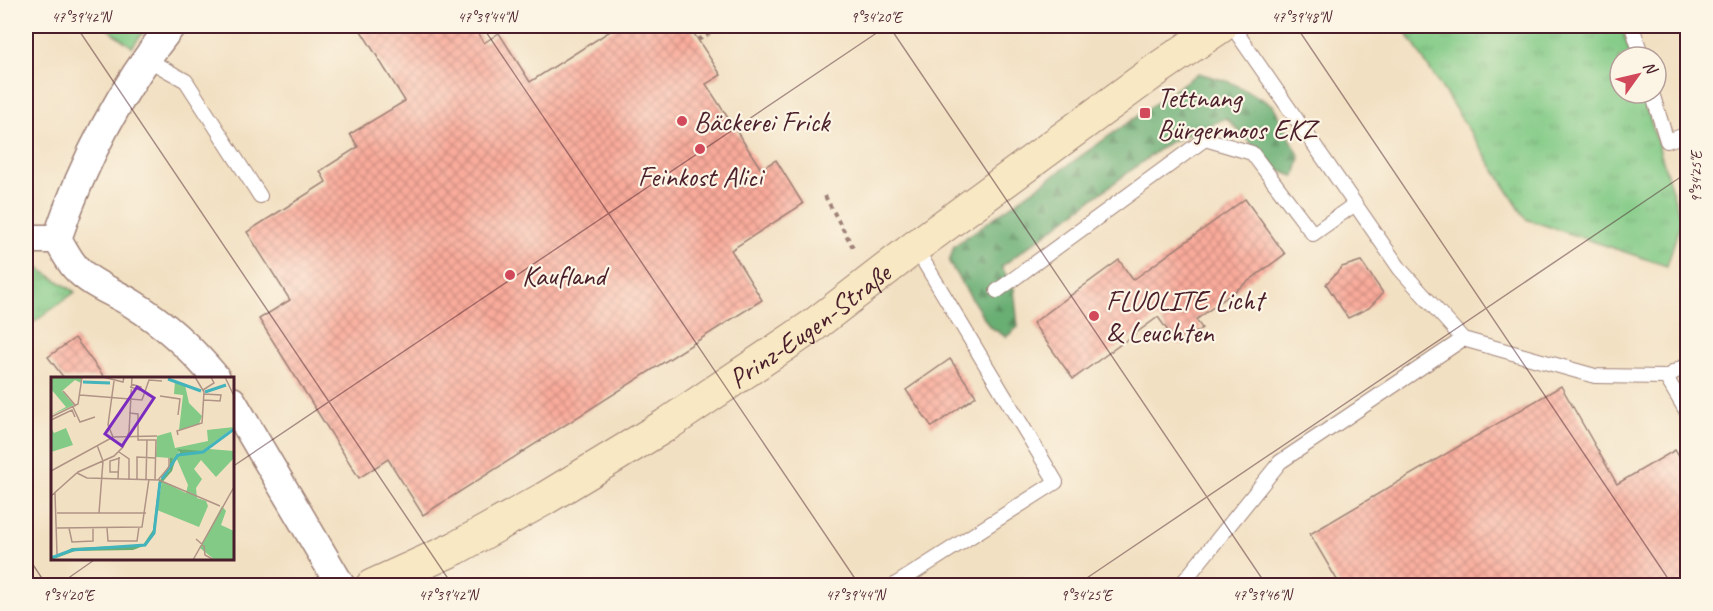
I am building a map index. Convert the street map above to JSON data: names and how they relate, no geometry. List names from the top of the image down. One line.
{"streets":{"street":["Prinz-Eugen-Straße"]},"places":{"transit":["Tettnang Bürgermoos EKZ"],"other":["Bäckerei Frick","Feinkost Alici","Kaufland","FLUOLITE Licht & Leuchten"]},"north":"top right","coordinates":["47°39'42\"N","47°39'44\"N","9°34'20\"E","47°39'48\"N","9°34'25\"E","47°39'46\"N"]}
